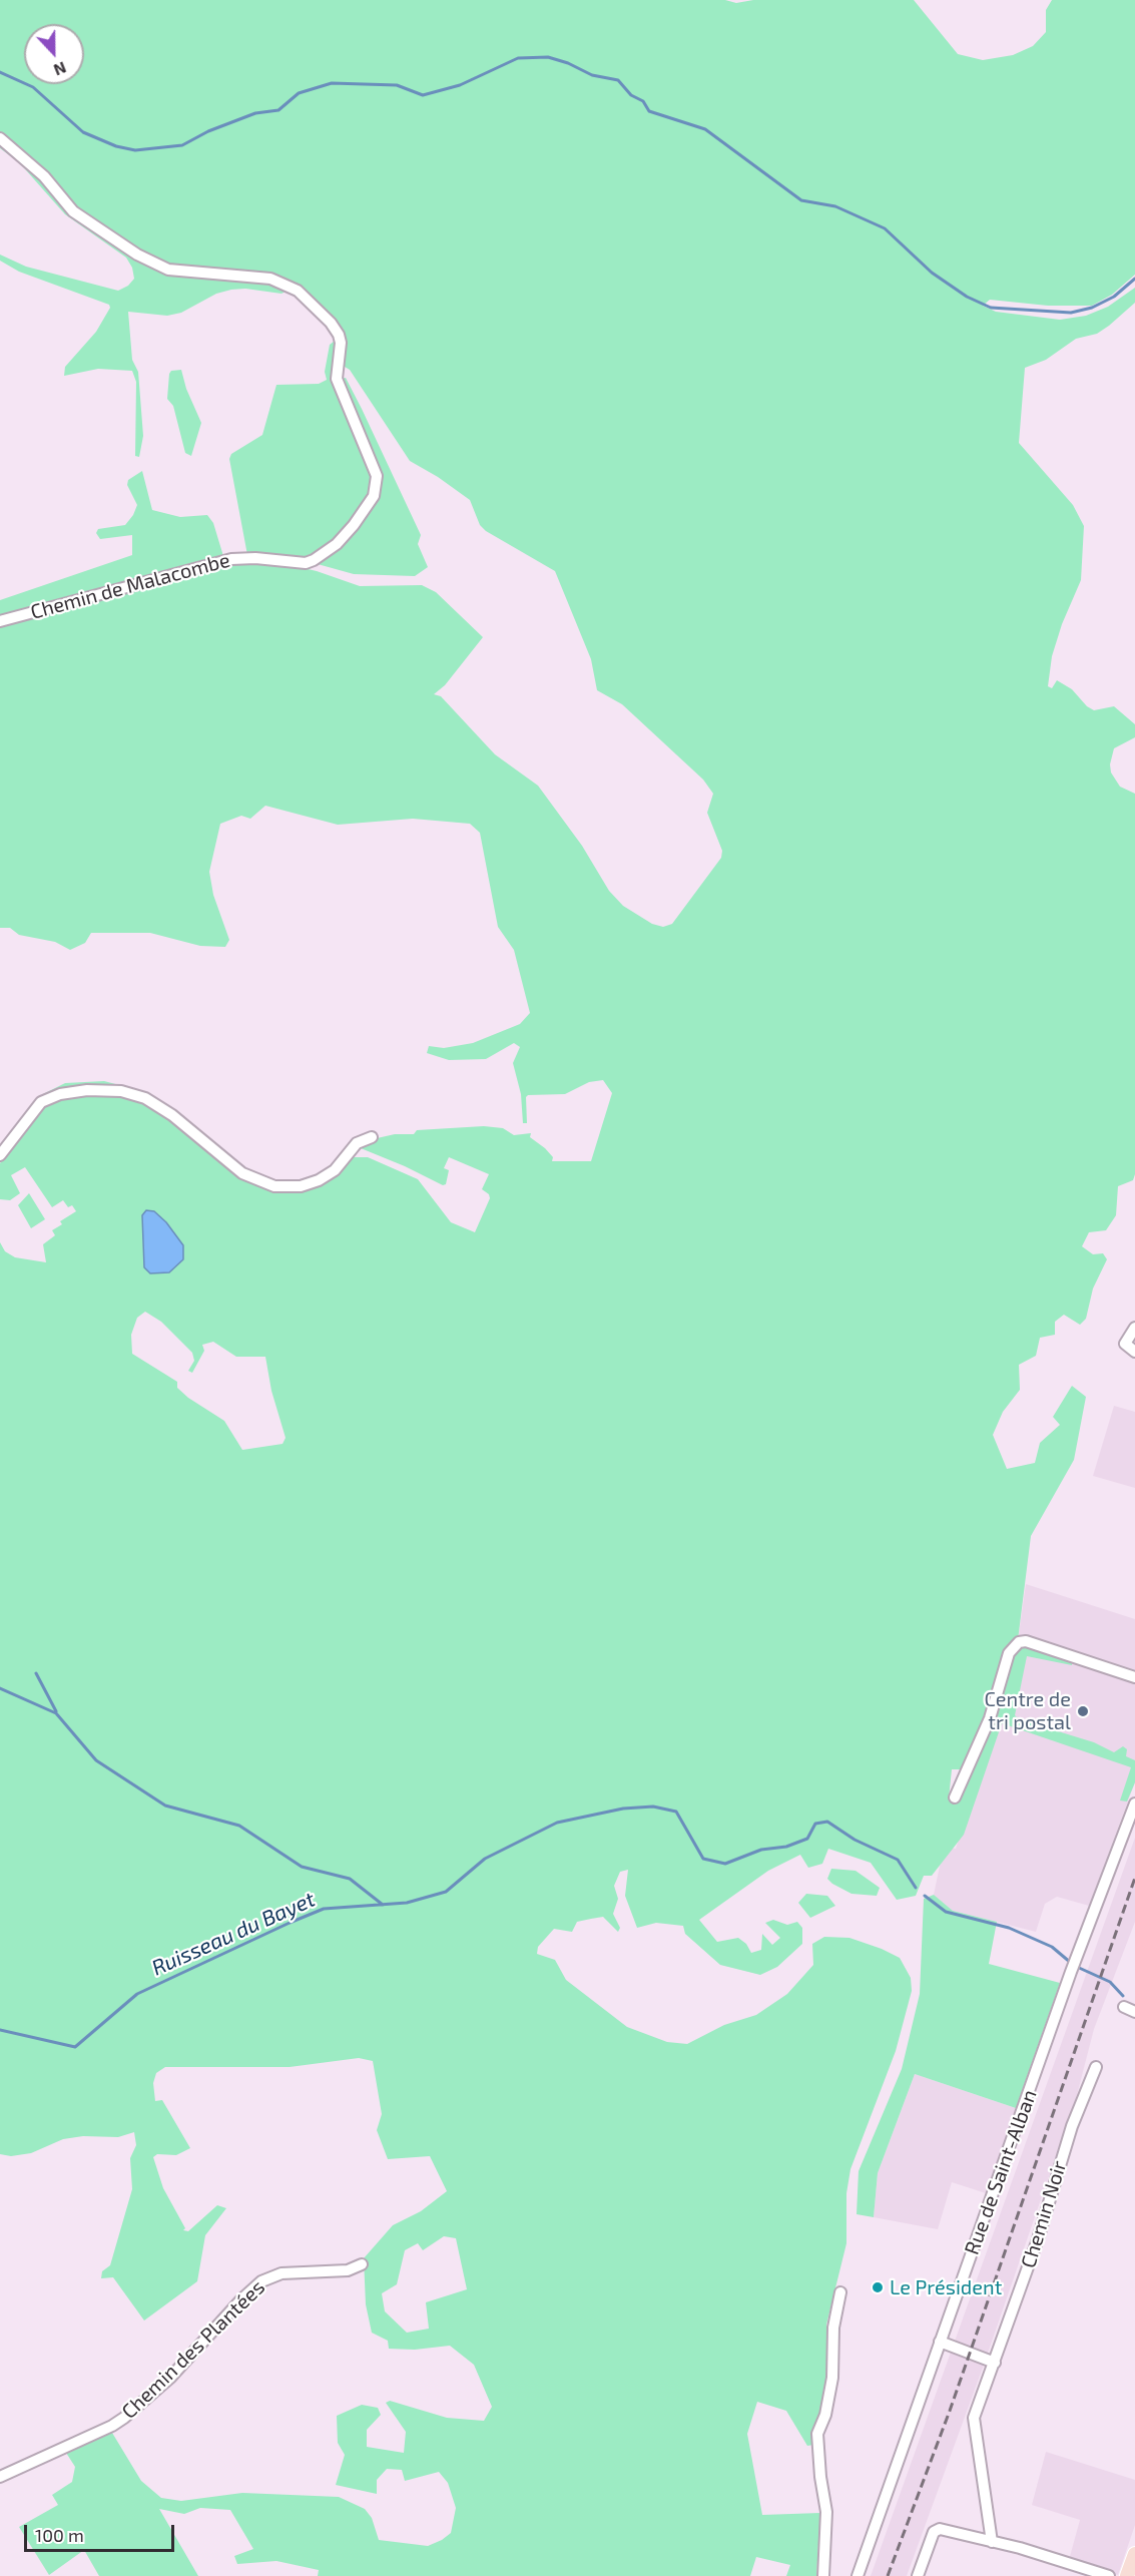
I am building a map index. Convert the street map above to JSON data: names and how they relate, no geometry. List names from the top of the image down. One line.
{"streets":{"street":["Chemin de Malacombe","Rue de Saint-Alban","Chemin Noir","Chemin des Plantées"]},"water":["Ruisseau du Bayet"],"places":["Centre de tri postal","Le Président"],"scale_bar":"100 m","north":"bottom"}
